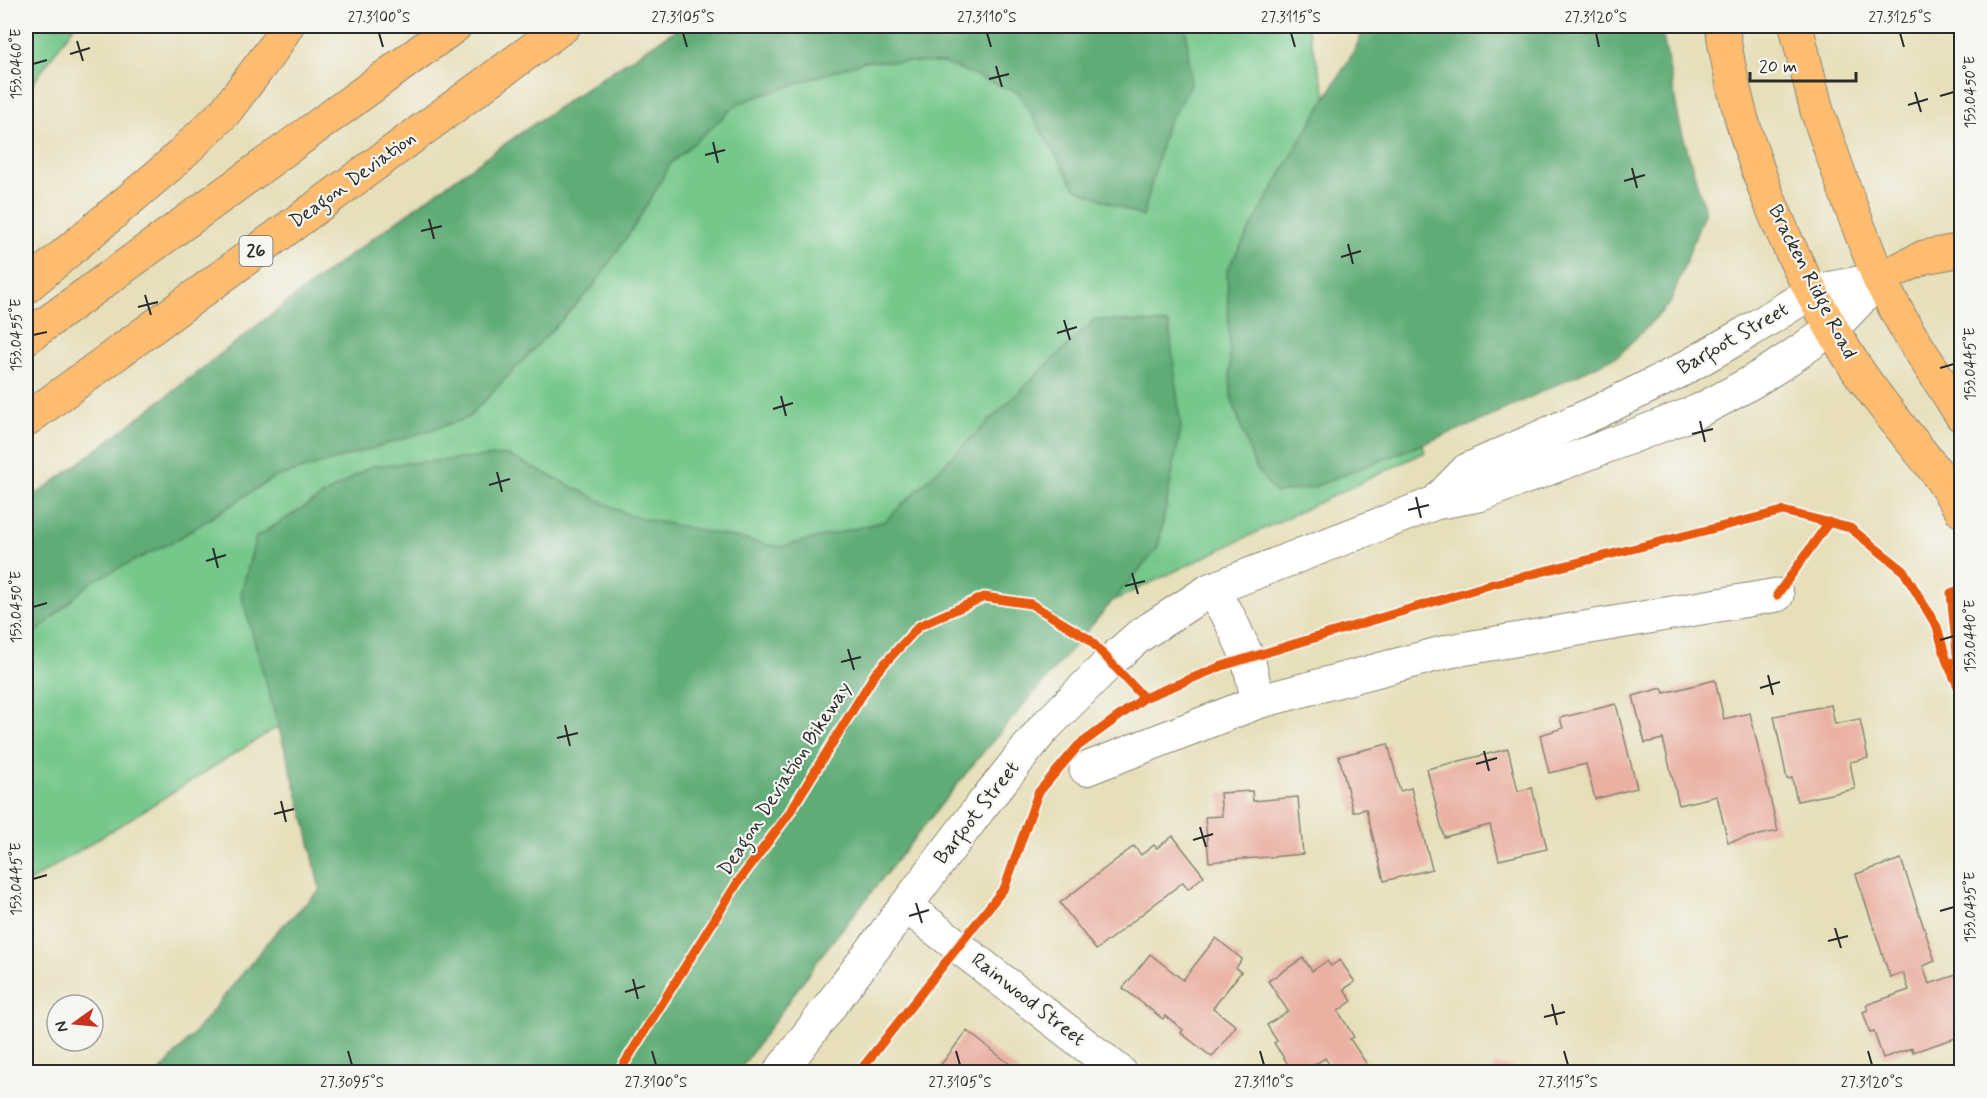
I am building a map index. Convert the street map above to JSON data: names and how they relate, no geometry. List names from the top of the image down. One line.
{"streets":{"main road":["Deagon Deviation","26","Bracken Ridge Road"],"street":["Barfoot Street","Rainwood Street"],"cycle path":["Deagon Deviation Bikeway"]},"crossings":[["Bracken Ridge Road","Barfoot Street"],["Barfoot Street","Rainwood Street"]],"scale_bar":"20 m","north":"left","coordinates":["27.3100°S","27.3105°S","27.3110°S","27.3115°S","27.3120°S","27.3125°S","153.0460°E","153.0450°E","153.0455°E","153.0445°E","153.0440°E","153.0435°E","27.3095°S"]}
